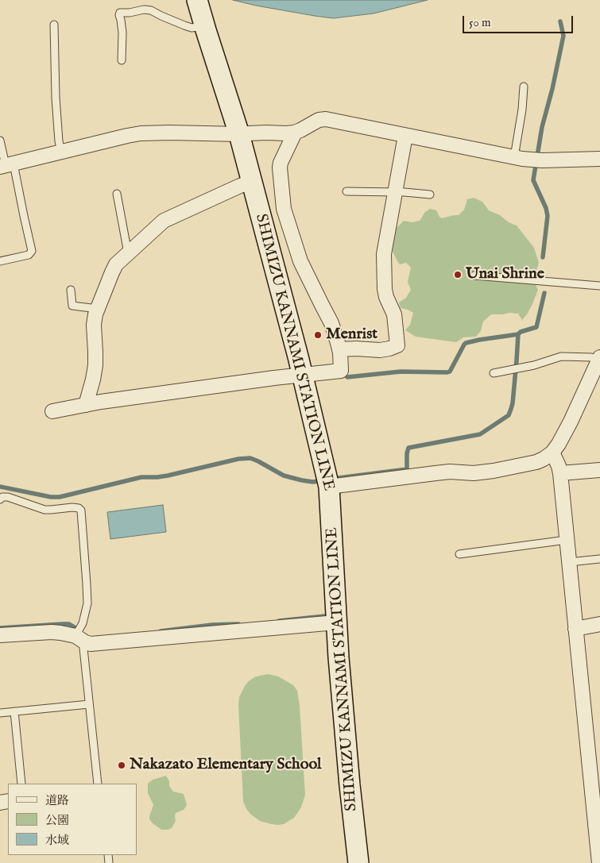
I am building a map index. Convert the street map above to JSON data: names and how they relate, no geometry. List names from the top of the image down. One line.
{"streets":{"main road":["SHIMIZU KANNAMI STATION LINE"]},"places":["Unai Shrine","Menrist","Nakazato Elementary School"],"legend":["道路","公園","水域"],"scale_bar":"50 m"}
